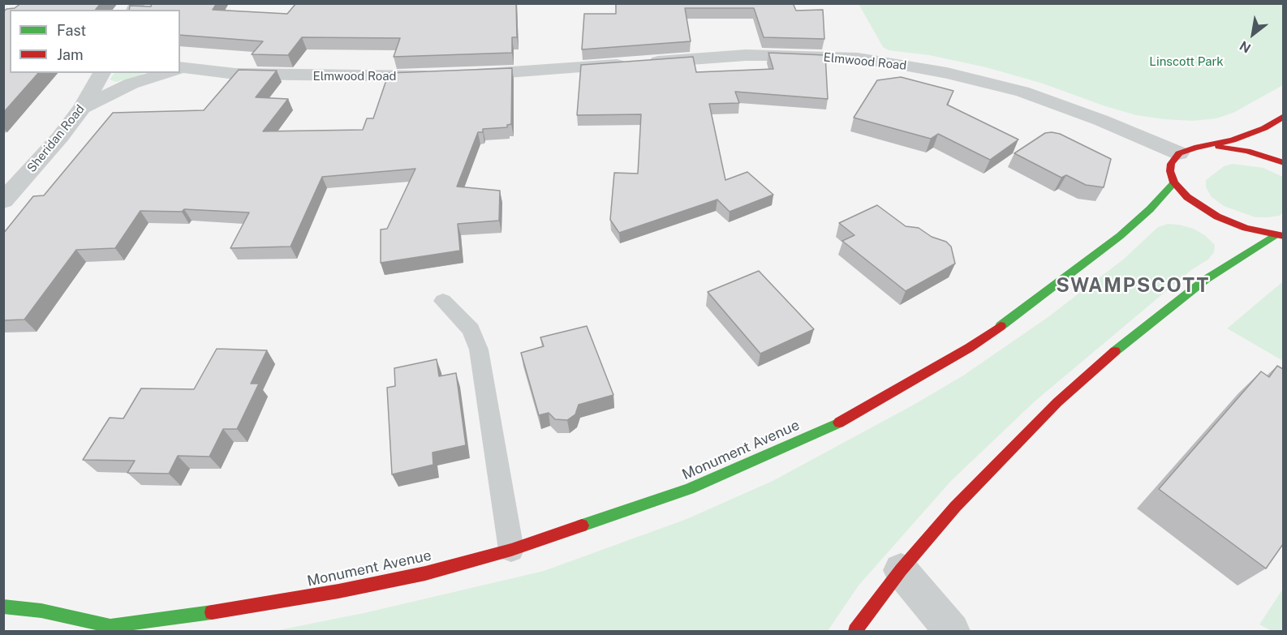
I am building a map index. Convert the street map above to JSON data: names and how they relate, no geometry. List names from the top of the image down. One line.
{"streets":{"street":["Elmwood Road","Sheridan Road","Monument Avenue"]},"crossings":[["Elmwood Road","Sheridan Road"]],"districts":["SWAMPSCOTT"],"parks":["Linscott Park"],"legend":["Fast","Jam"],"north":"bottom left"}
